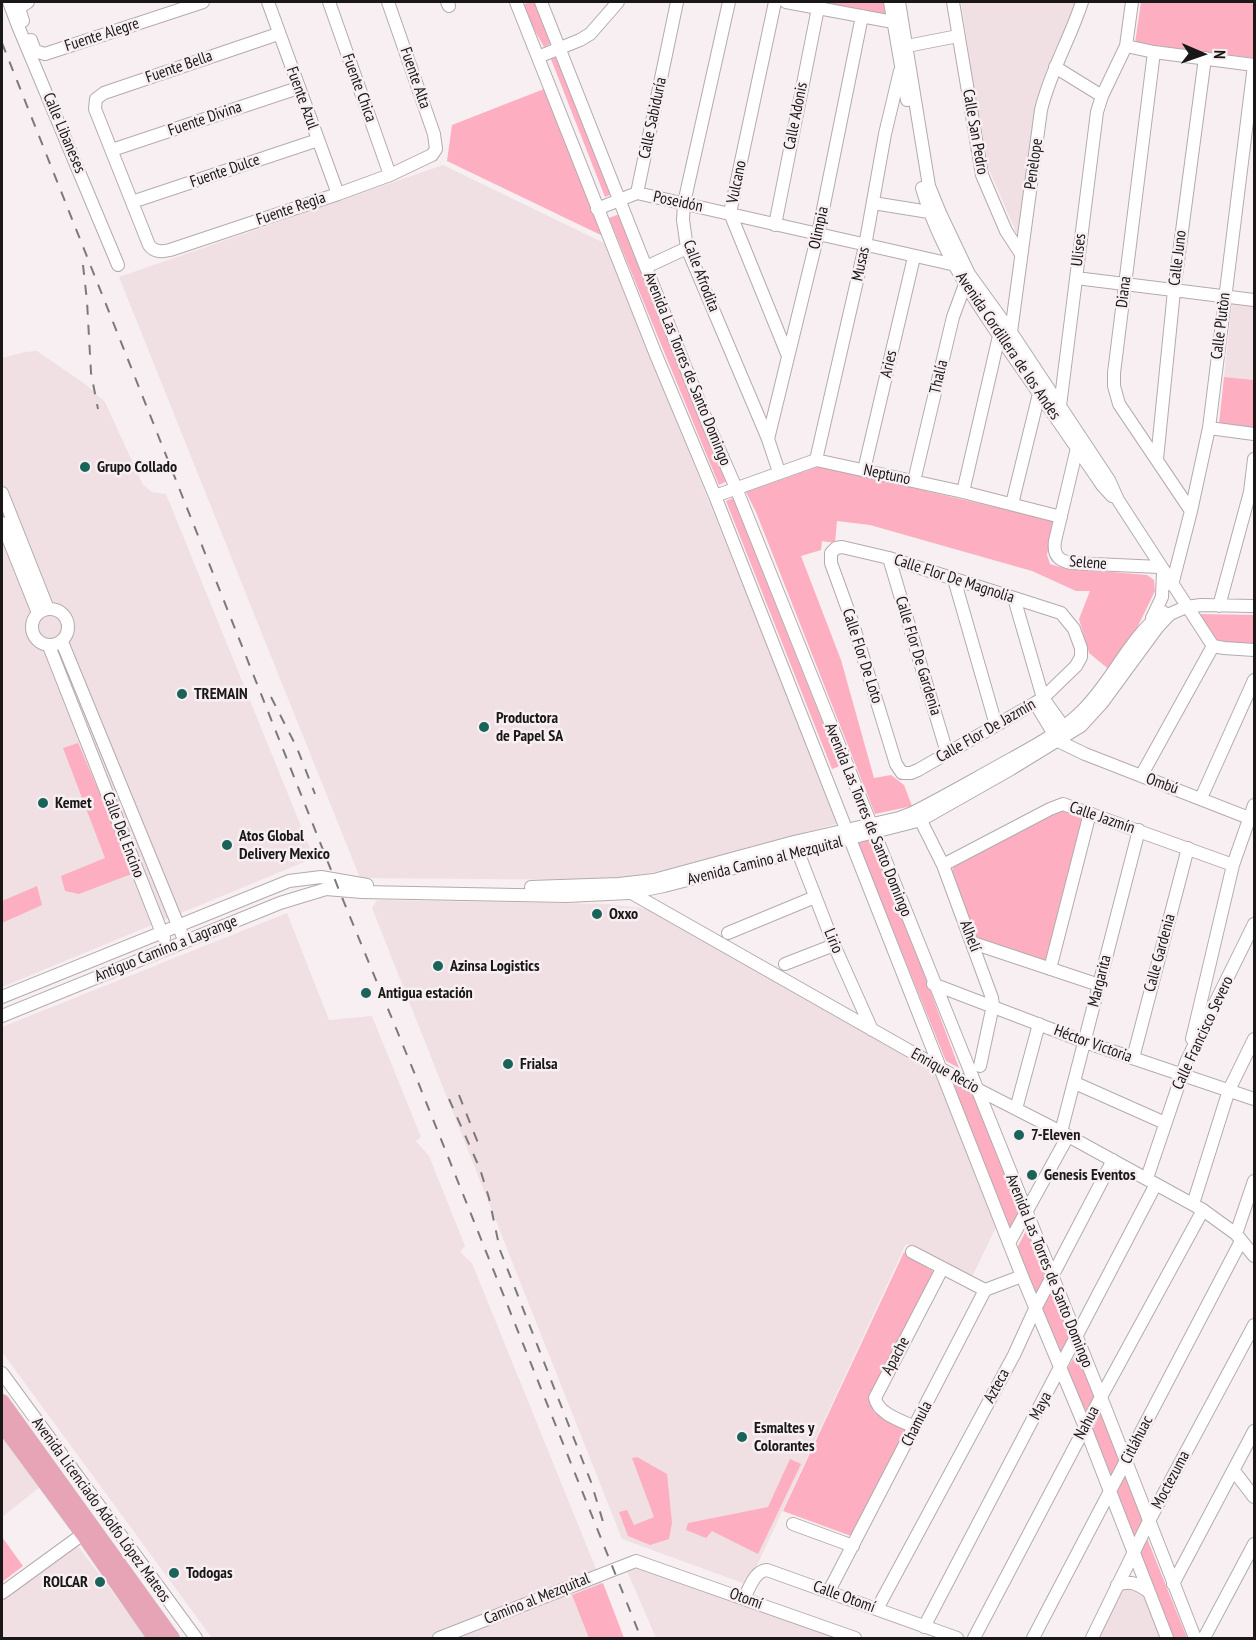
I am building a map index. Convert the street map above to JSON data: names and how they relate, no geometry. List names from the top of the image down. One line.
{"streets":{"main road":["Avenida Licenciado Adolfo López Mateos"],"street":["Fuente Alegre","Fuente Bella","Fuente Alta","Fuente Chica","Fuente Azul","Calle Adonis","Calle Sabiduría","Fuente Divina","Calle San Pedro","Calle Libaneses","Penèlope","Fuente Dulce","Vulcano","Poseidón","Fuente Regia","Olimpia","Ulises","Calle Juno","Musas","Calle Afrodita","Diana","Calle Plutòn","Avenida Cordillera de los Andes","Aries","Avenida Las Torres de Santo Domingo","Thalía","Neptuno","Selene","Calle Flor De Magnolia","Calle Flor De Loto","Calle Flor De Gardenia","Calle Flor De Jazmín","Ombú","Calle Jazmín","Calle Del Encino","Avenida Camino al Mezquital","Alhelí","Lirio","Antiguo Camino a Lagrange","Calle Gardenia","Margarita","Calle Francisco Severo","Héctor Victoria","Enrique Recio","Apache","Azteca","Maya","Nahua","Chamula","Citláhuac","Moctezuma","Calle Otomí","Camino al Mezquital","Otomí"]},"crossings":[["Fuente Alegre","Calle Libaneses"],["Fuente Bella","Fuente Azul"],["Fuente Bella","Fuente Divina"],["Fuente Alta","Fuente Regia"],["Fuente Chica","Fuente Regia"],["Fuente Azul","Fuente Divina"],["Fuente Azul","Fuente Dulce"],["Fuente Azul","Fuente Regia"],["Calle Adonis","Poseidón"],["Calle Sabiduría","Poseidón"],["Calle San Pedro","Penèlope"],["Penèlope","Avenida Cordillera de los Andes"],["Penèlope","Neptuno"],["Fuente Dulce","Fuente Regia"],["Vulcano","Poseidón"],["Vulcano","Olimpia"],["Poseidón","Olimpia"],["Poseidón","Musas"],["Poseidón","Calle Afrodita"],["Poseidón","Avenida Cordillera de los Andes"],["Poseidón","Aries"],["Poseidón","Thalía"],["Olimpia","Calle Afrodita"],["Ulises","Avenida Cordillera de los Andes"],["Calle Juno","Diana"],["Musas","Avenida Cordillera de los Andes"],["Musas","Neptuno"],["Calle Afrodita","Neptuno"],["Diana","Calle Plutòn"],["Calle Plutòn","Avenida Cordillera de los Andes"],["Avenida Cordillera de los Andes","Thalía"],["Avenida Cordillera de los Andes","Selene"],["Avenida Cordillera de los Andes","Avenida Camino al Mezquital"],["Aries","Neptuno"],["Avenida Las Torres de Santo Domingo","Neptuno"],["Avenida Las Torres de Santo Domingo","Avenida Camino al Mezquital"],["Avenida Las Torres de Santo Domingo","Margarita"],["Avenida Las Torres de Santo Domingo","Héctor Victoria"],["Avenida Las Torres de Santo Domingo","Enrique Recio"],["Avenida Las Torres de Santo Domingo","Azteca"],["Avenida Las Torres de Santo Domingo","Maya"],["Avenida Las Torres de Santo Domingo","Nahua"],["Avenida Las Torres de Santo Domingo","Citláhuac"],["Avenida Las Torres de Santo Domingo","Moctezuma"],["Thalía","Neptuno"],["Neptuno","Selene"],["Calle Flor De Magnolia","Calle Flor De Loto"],["Calle Flor De Magnolia","Calle Flor De Gardenia"],["Calle Flor De Magnolia","Calle Flor De Jazmín"],["Calle Flor De Loto","Calle Flor De Jazmín"],["Calle Flor De Gardenia","Calle Flor De Jazmín"],["Ombú","Avenida Camino al Mezquital"],["Calle Jazmín","Alhelí"],["Calle Jazmín","Calle Gardenia"],["Calle Jazmín","Margarita"],["Calle Del Encino","Antiguo Camino a Lagrange"],["Avenida Camino al Mezquital","Alhelí"],["Avenida Camino al Mezquital","Lirio"],["Avenida Camino al Mezquital","Antiguo Camino a Lagrange"],["Avenida Camino al Mezquital","Enrique Recio"],["Alhelí","Héctor Victoria"],["Lirio","Enrique Recio"],["Calle Gardenia","Héctor Victoria"],["Margarita","Héctor Victoria"],["Margarita","Enrique Recio"],["Calle Francisco Severo","Héctor Victoria"],["Calle Francisco Severo","Enrique Recio"],["Calle Francisco Severo","Maya"],["Héctor Victoria","Nahua"],["Enrique Recio","Azteca"],["Enrique Recio","Maya"],["Enrique Recio","Nahua"],["Enrique Recio","Citláhuac"],["Apache","Chamula"],["Azteca","Calle Otomí"],["Maya","Calle Otomí"],["Chamula","Calle Otomí"],["Calle Otomí","Otomí"],["Camino al Mezquital","Otomí"]],"places":["Grupo Collado","TREMAIN","Productora de Papel SA","Kemet","Atos Global Delivery Mexico","Oxxo","Azinsa Logistics","Antigua estación","Frialsa","7-Eleven","Genesis Eventos","Esmaltes y Colorantes","Todogas","ROLCAR"],"north":"right"}
